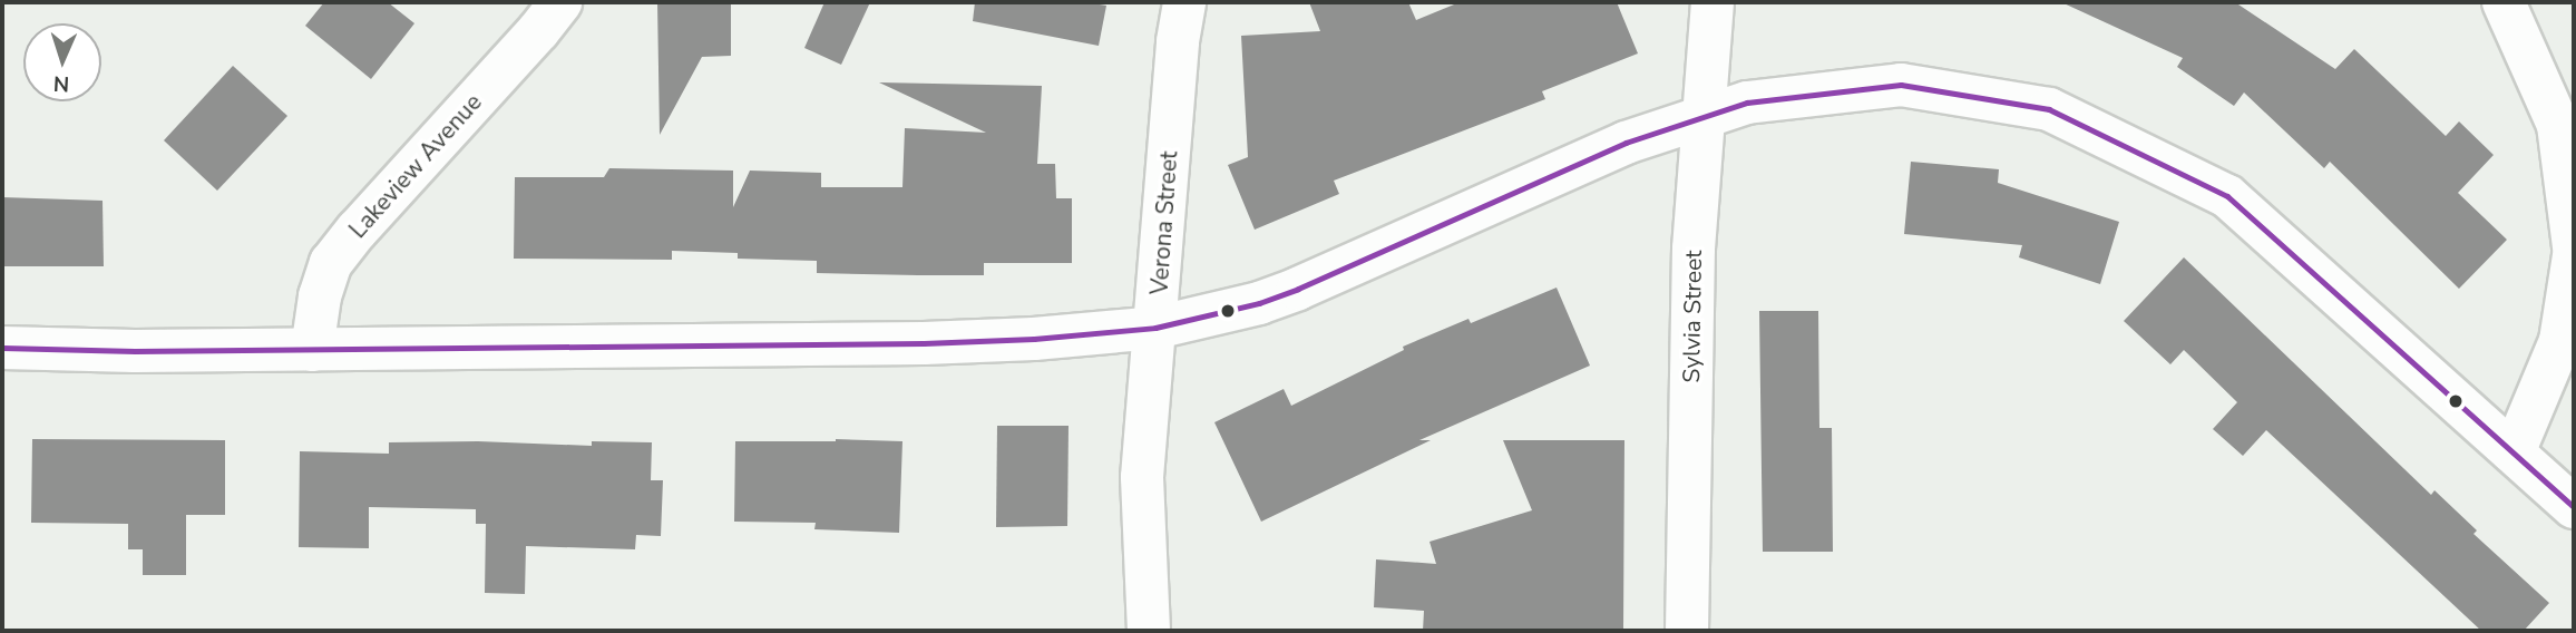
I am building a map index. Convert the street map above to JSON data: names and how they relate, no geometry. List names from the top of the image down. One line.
{"streets":{"street":["Lakeview Avenue","Verona Street","Sylvia Street"]},"north":"bottom"}
